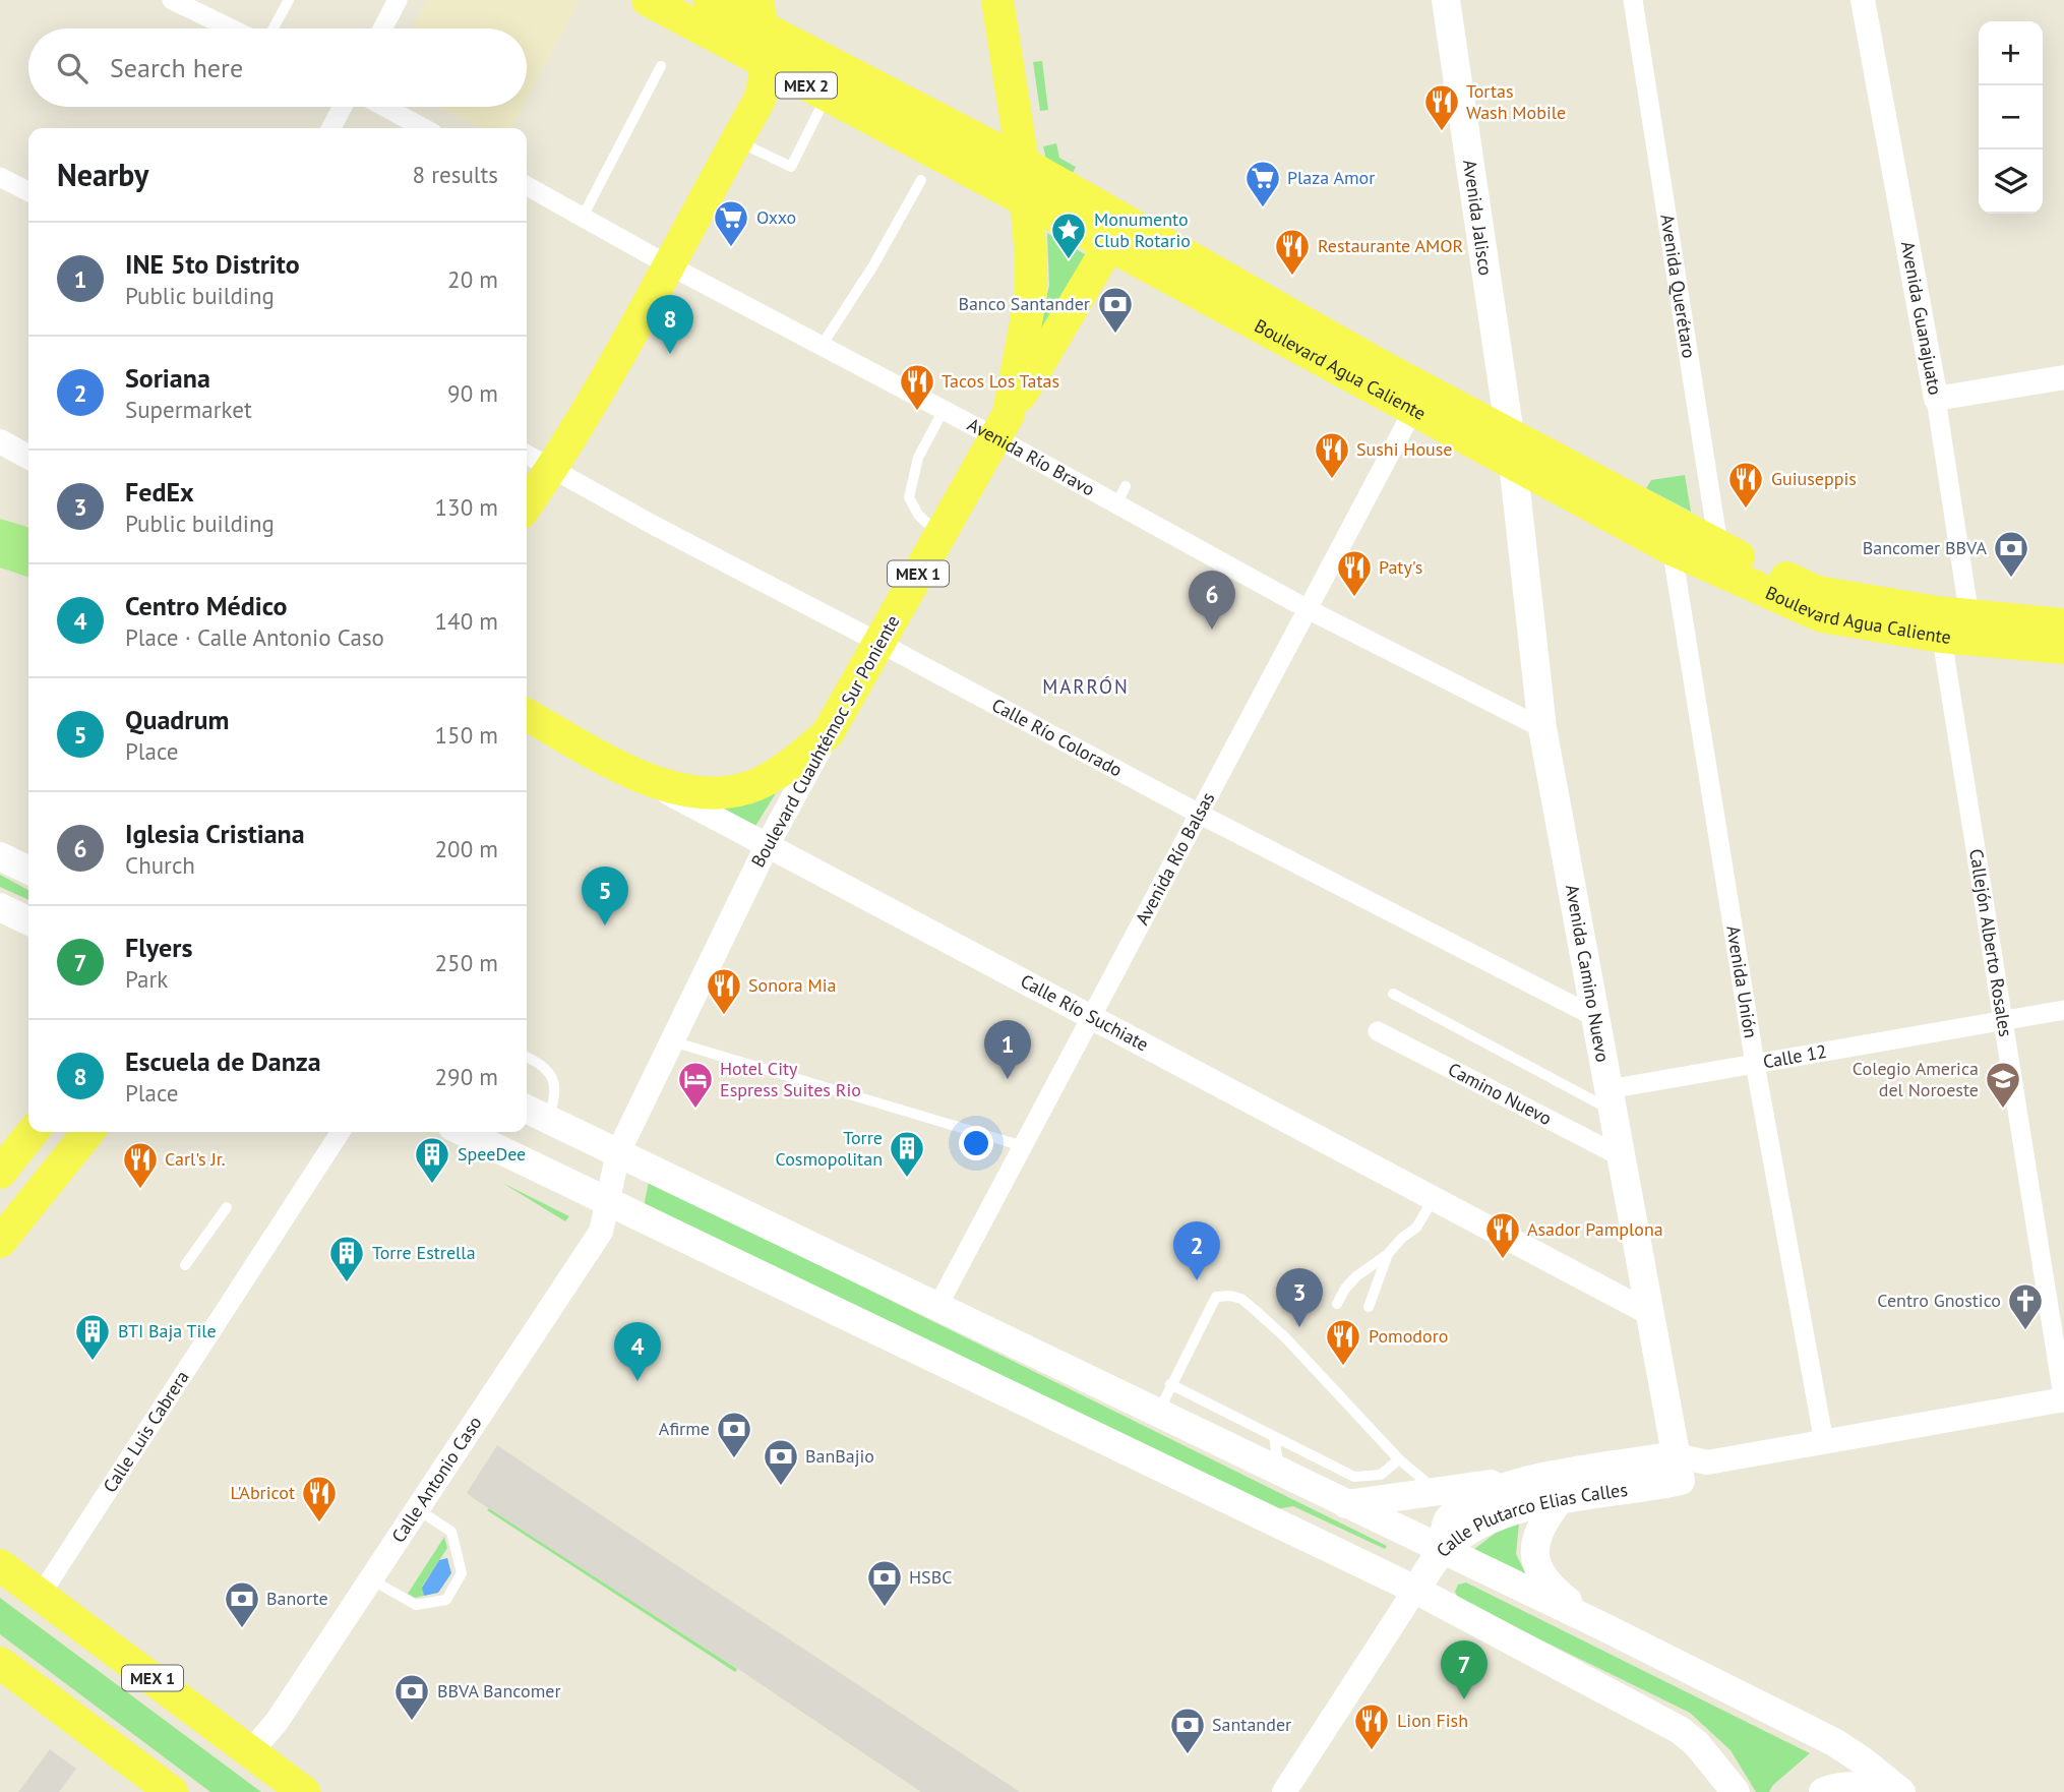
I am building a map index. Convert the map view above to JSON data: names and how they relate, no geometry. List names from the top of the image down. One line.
{"streets":{"main road":["MEX 2","Avenida Jalisco","Boulevard Agua Caliente","MEX 1","Boulevard Cuauhtémoc Sur Poniente","Avenida Camino Nuevo","Calle Río Suchiate","Calle Plutarco Elias Calles"],"street":["Avenida Querétaro","Avenida Guanajuato","Avenida Río Bravo","Calle Río Colorado","Avenida Río Balsas","Callejón Alberto Rosales","Avenida Unión","Calle 12","Camino Nuevo","Calle Luis Cabrera","Calle Antonio Caso"]},"crossings":[["Avenida Jalisco","Boulevard Agua Caliente"],["Avenida Jalisco","Avenida Camino Nuevo"],["Avenida Querétaro","Boulevard Agua Caliente"],["Avenida Guanajuato","Boulevard Agua Caliente"],["Avenida Guanajuato","Callejón Alberto Rosales"],["Boulevard Agua Caliente","MEX 1"],["Boulevard Agua Caliente","Boulevard Cuauhtémoc Sur Poniente"],["Boulevard Agua Caliente","Avenida Río Balsas"],["Boulevard Agua Caliente","Callejón Alberto Rosales"],["Boulevard Agua Caliente","Avenida Camino Nuevo"],["Boulevard Agua Caliente","Avenida Unión"],["Avenida Río Bravo","Boulevard Cuauhtémoc Sur Poniente"],["Avenida Río Bravo","Avenida Río Balsas"],["Avenida Río Bravo","Avenida Camino Nuevo"],["MEX 1","Boulevard Cuauhtémoc Sur Poniente"],["MEX 1","Calle Río Suchiate"],["MEX 1","Calle Luis Cabrera"],["MEX 1","Calle Antonio Caso"],["Calle Río Colorado","Boulevard Cuauhtémoc Sur Poniente"],["Calle Río Colorado","Avenida Río Balsas"],["Calle Río Colorado","Avenida Camino Nuevo"],["Boulevard Cuauhtémoc Sur Poniente","Calle Río Suchiate"],["Boulevard Cuauhtémoc Sur Poniente","Calle Antonio Caso"],["Avenida Río Balsas","Calle Río Suchiate"],["Callejón Alberto Rosales","Calle 12"],["Callejón Alberto Rosales","Calle Plutarco Elias Calles"],["Avenida Camino Nuevo","Calle Río Suchiate"],["Avenida Camino Nuevo","Calle 12"],["Avenida Camino Nuevo","Camino Nuevo"],["Avenida Camino Nuevo","Calle Plutarco Elias Calles"],["Avenida Unión","Calle 12"],["Avenida Unión","Calle Plutarco Elias Calles"]],"districts":["MARRÓN"],"places":{"restaurant":["Tortas Wash Mobile","Restaurante AMOR","Tacos Los Tatas","Sushi House","Guiuseppis","Paty's","Sonora Mia","Carl's Jr.","Asador Pamplona","Pomodoro","L'Abricot","Lion Fish"],"supermarket":["Plaza Amor","Oxxo"],"place":["Monumento Club Rotario"],"bank":["Banco Santander","Bancomer BBVA","Afirme","BanBajio","HSBC","Banorte","BBVA Bancomer","Santander"],"hotel":["Hotel City Espress Suites Rio"],"school or university":["Colegio America del Noroeste"],"building":["Torre Cosmopolitan","SpeeDee","Torre Estrella","BTI Baja Tile"],"church":["Centro Gnostico"]},"page":{"map_buttons":["+","−"],"search":"Search here","heading":["Nearby","8 results"],"list":[{"mark":"1","name":"INE 5to Distrito","note":"Public building","value":"20 m"},{"mark":"2","name":"Soriana","note":"Supermarket","value":"90 m"},{"mark":"3","name":"FedEx","note":"Public building","value":"130 m"},{"mark":"4","name":"Centro Médico","note":"Place · Calle Antonio Caso","value":"140 m"},{"mark":"5","name":"Quadrum","note":"Place","value":"150 m"},{"mark":"6","name":"Iglesia Cristiana","note":"Church","value":"200 m"},{"mark":"7","name":"Flyers","note":"Park","value":"250 m"},{"mark":"8","name":"Escuela de Danza","note":"Place","value":"290 m"}],"pins":["8","6","5","1","2","3","4","7"]}}
